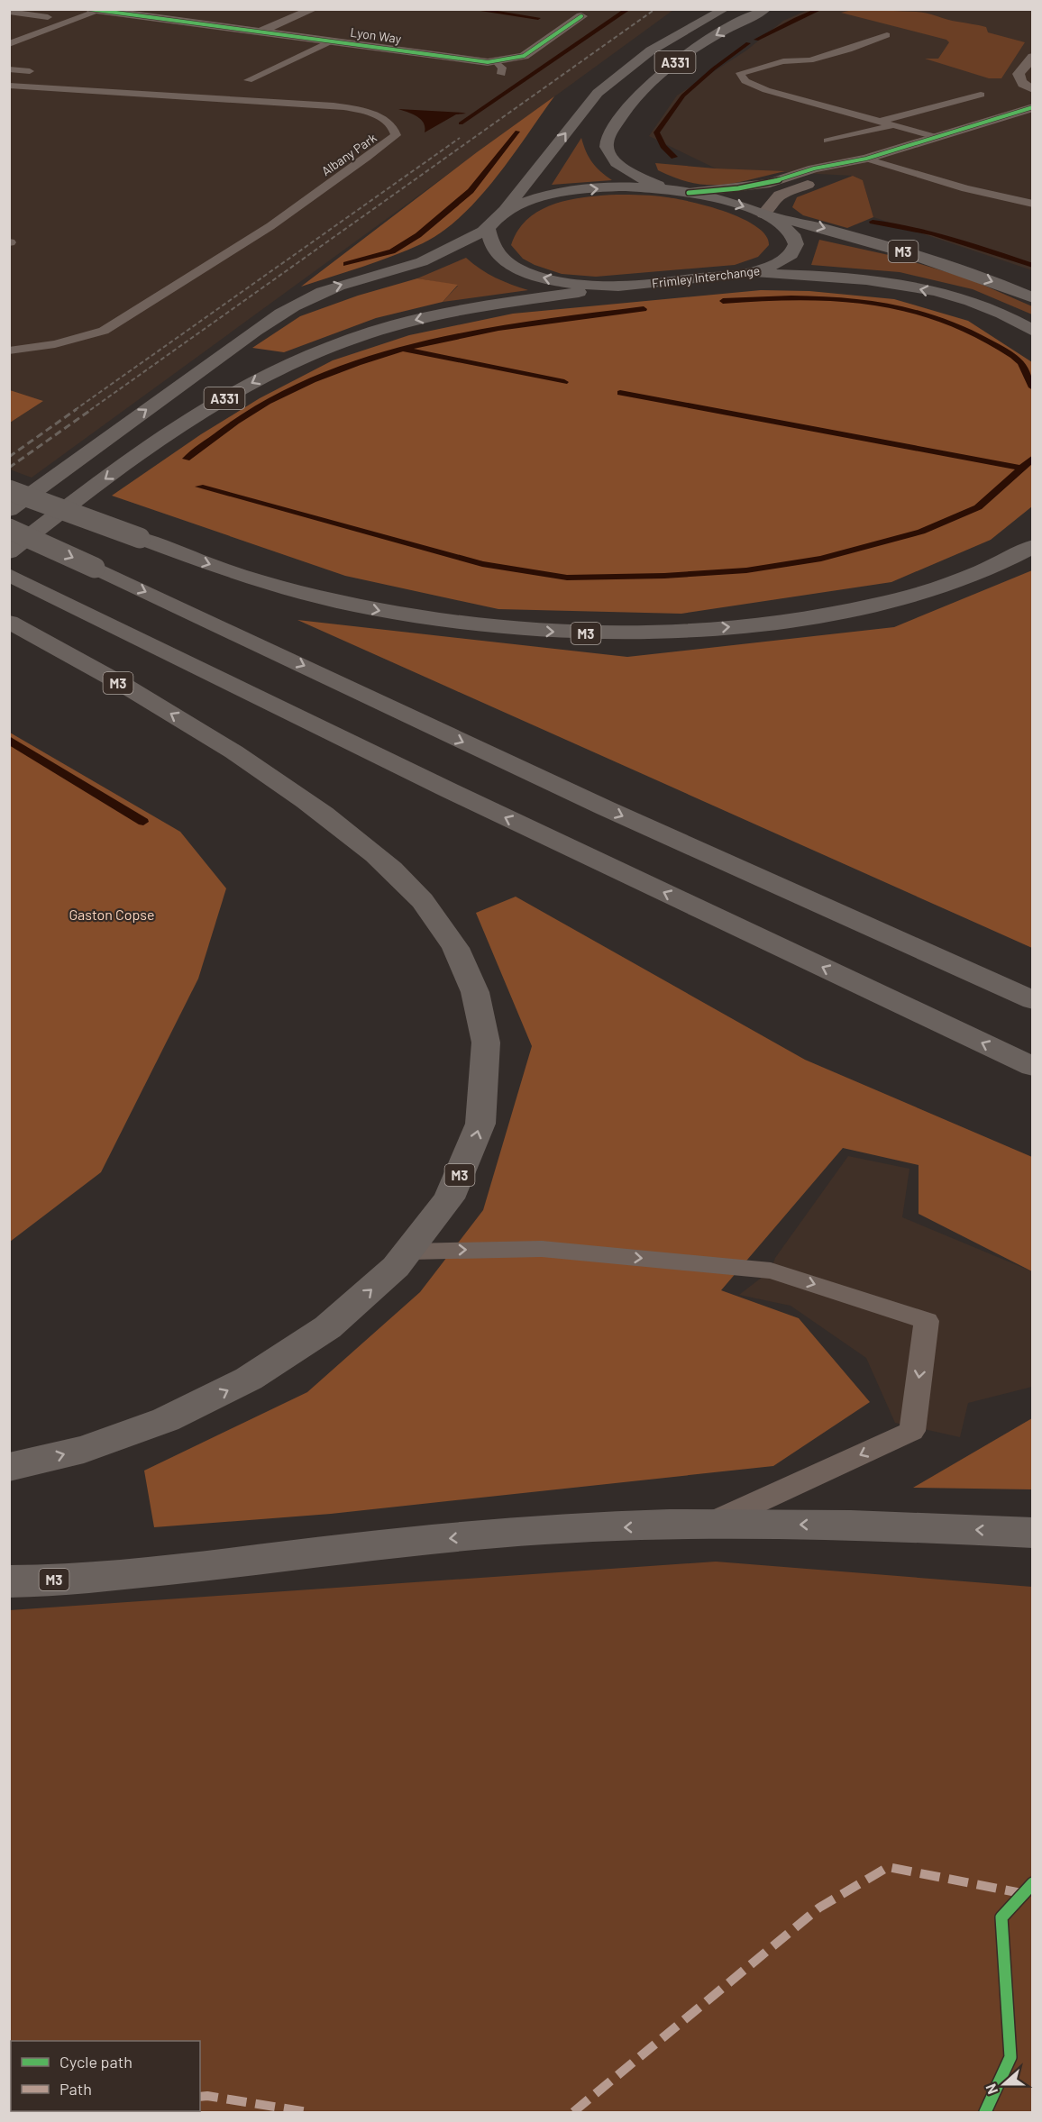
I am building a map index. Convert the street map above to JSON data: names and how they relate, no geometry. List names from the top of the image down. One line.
{"streets":{"highway":["A331","M3","Frimley Interchange"],"street":["Lyon Way"],"lane":["Albany Park"]},"crossings":[["A331","Frimley Interchange"],["M3","Frimley Interchange"]],"parks":["Gaston Copse"],"legend":["Cycle path","Path"],"north":"left"}
